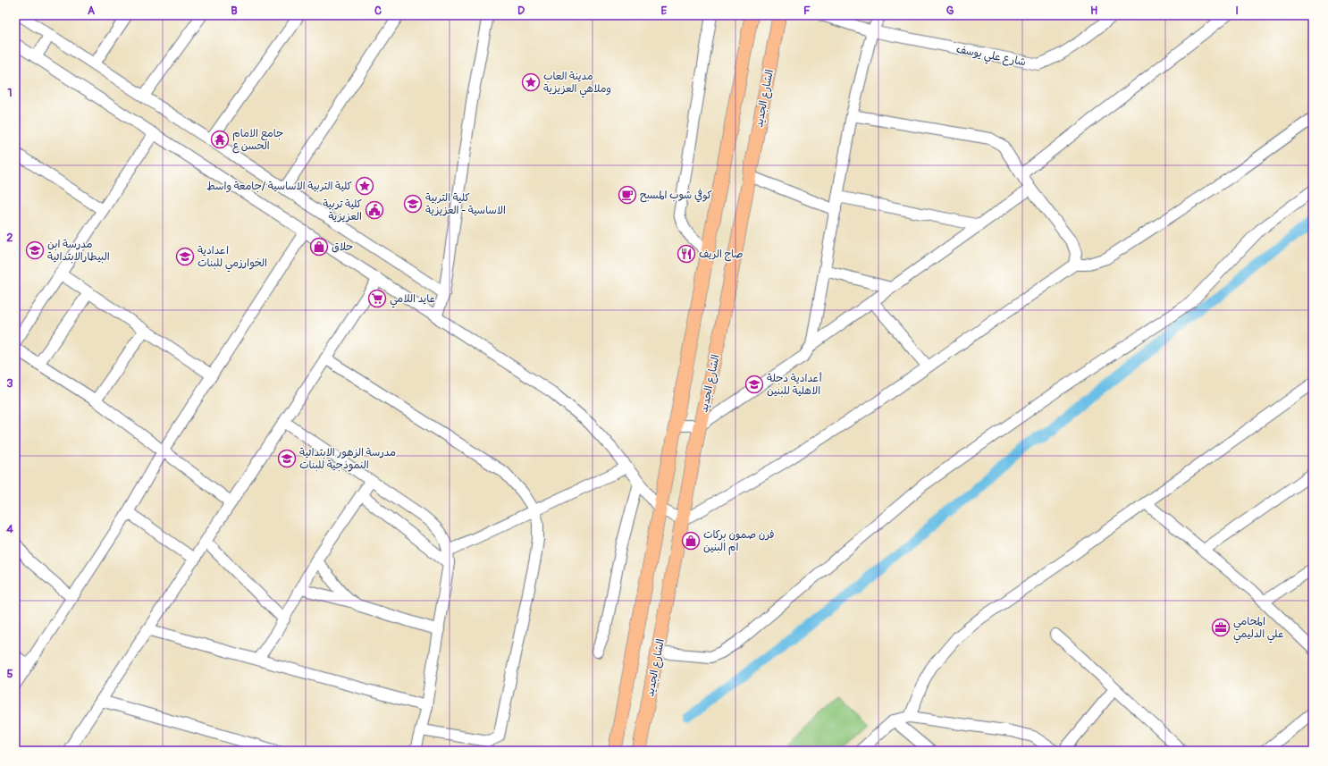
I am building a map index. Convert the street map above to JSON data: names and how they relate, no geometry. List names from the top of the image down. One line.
{"streets":{"main road":["الشارع الجديد"],"street":["شارع علي يوسف"]},"places":{"place":["مدينة العاب وملاهي العزيزية","كلية التربية الاساسية /جامعة واسط"],"temple":["جامع الامام الحسن ع"],"cafe":["كوفي شوب المسبح"],"school or university":["كلية التربية الاساسية - العزيزية","مدرسة ابن البيطارالابتدائية","اعدادية الخوارزمي للبنات","أعدادية دجلة الاهلية للبنين","مدرسة الزهور الابتدائية النموذجية للبنات"],"public building":["كلية تربية العزيزية"],"shop":["حلاق","فرن صمون بركات ام البنين"],"restaurant":["صاج الريف"],"supermarket":["عايد اللامي"],"office":["المحامي علي الدليمي"]},"grid":{"columns":["A","B","C","D","E","F","G","H","I"],"rows":["1","2","3","4","5"]}}
